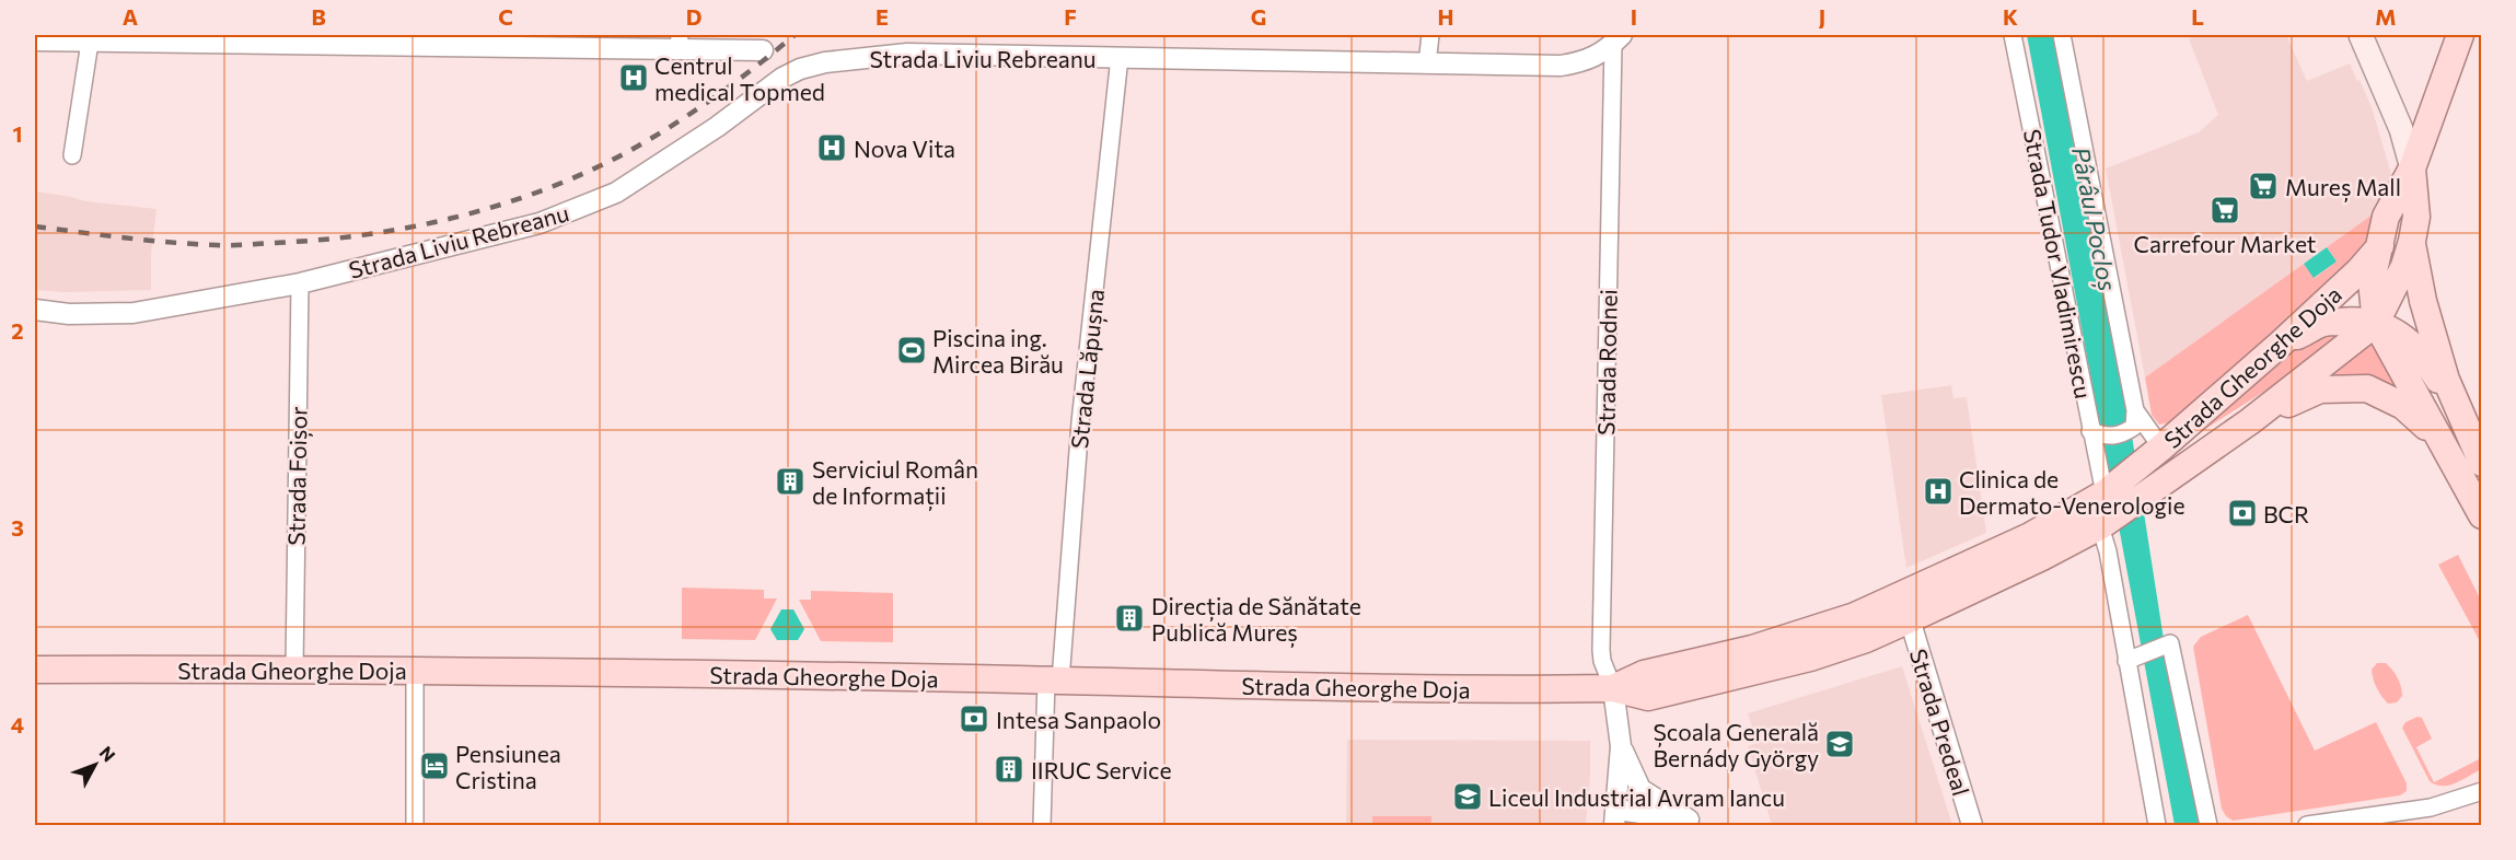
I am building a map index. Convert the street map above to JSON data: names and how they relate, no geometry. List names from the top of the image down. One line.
{"streets":{"main road":["Strada Gheorghe Doja"],"street":["Strada Liviu Rebreanu","Strada Tudor Vladimirescu","Strada Rodnei","Strada Lăpușna","Strada Foișor","Strada Predeal"]},"crossings":[["Strada Liviu Rebreanu","Strada Rodnei"],["Strada Liviu Rebreanu","Strada Lăpușna"],["Strada Liviu Rebreanu","Strada Foișor"],["Strada Tudor Vladimirescu","Strada Gheorghe Doja"],["Strada Rodnei","Strada Gheorghe Doja"],["Strada Gheorghe Doja","Strada Lăpușna"],["Strada Gheorghe Doja","Strada Foișor"],["Strada Gheorghe Doja","Strada Predeal"]],"water":["Pârâul Pocloș"],"places":{"hospital":["Centrul medical Topmed","Nova Vita","Clinica de Dermato-Venerologie"],"supermarket":["Mureș Mall","Carrefour Market"],"sports":["Piscina ing. Mircea Birău"],"building":["Serviciul Român de Informații","Direcția de Sănătate Publică Mureș","IIRUC Service"],"bank":["BCR","Intesa Sanpaolo"],"school or university":["Școala Generală Bernády György","Liceul Industrial Avram Iancu"],"hotel":["Pensiunea Cristina"]},"north":"top right","grid":{"columns":["A","B","C","D","E","F","G","H","I","J","K","L","M"],"rows":["1","2","3","4"]}}
